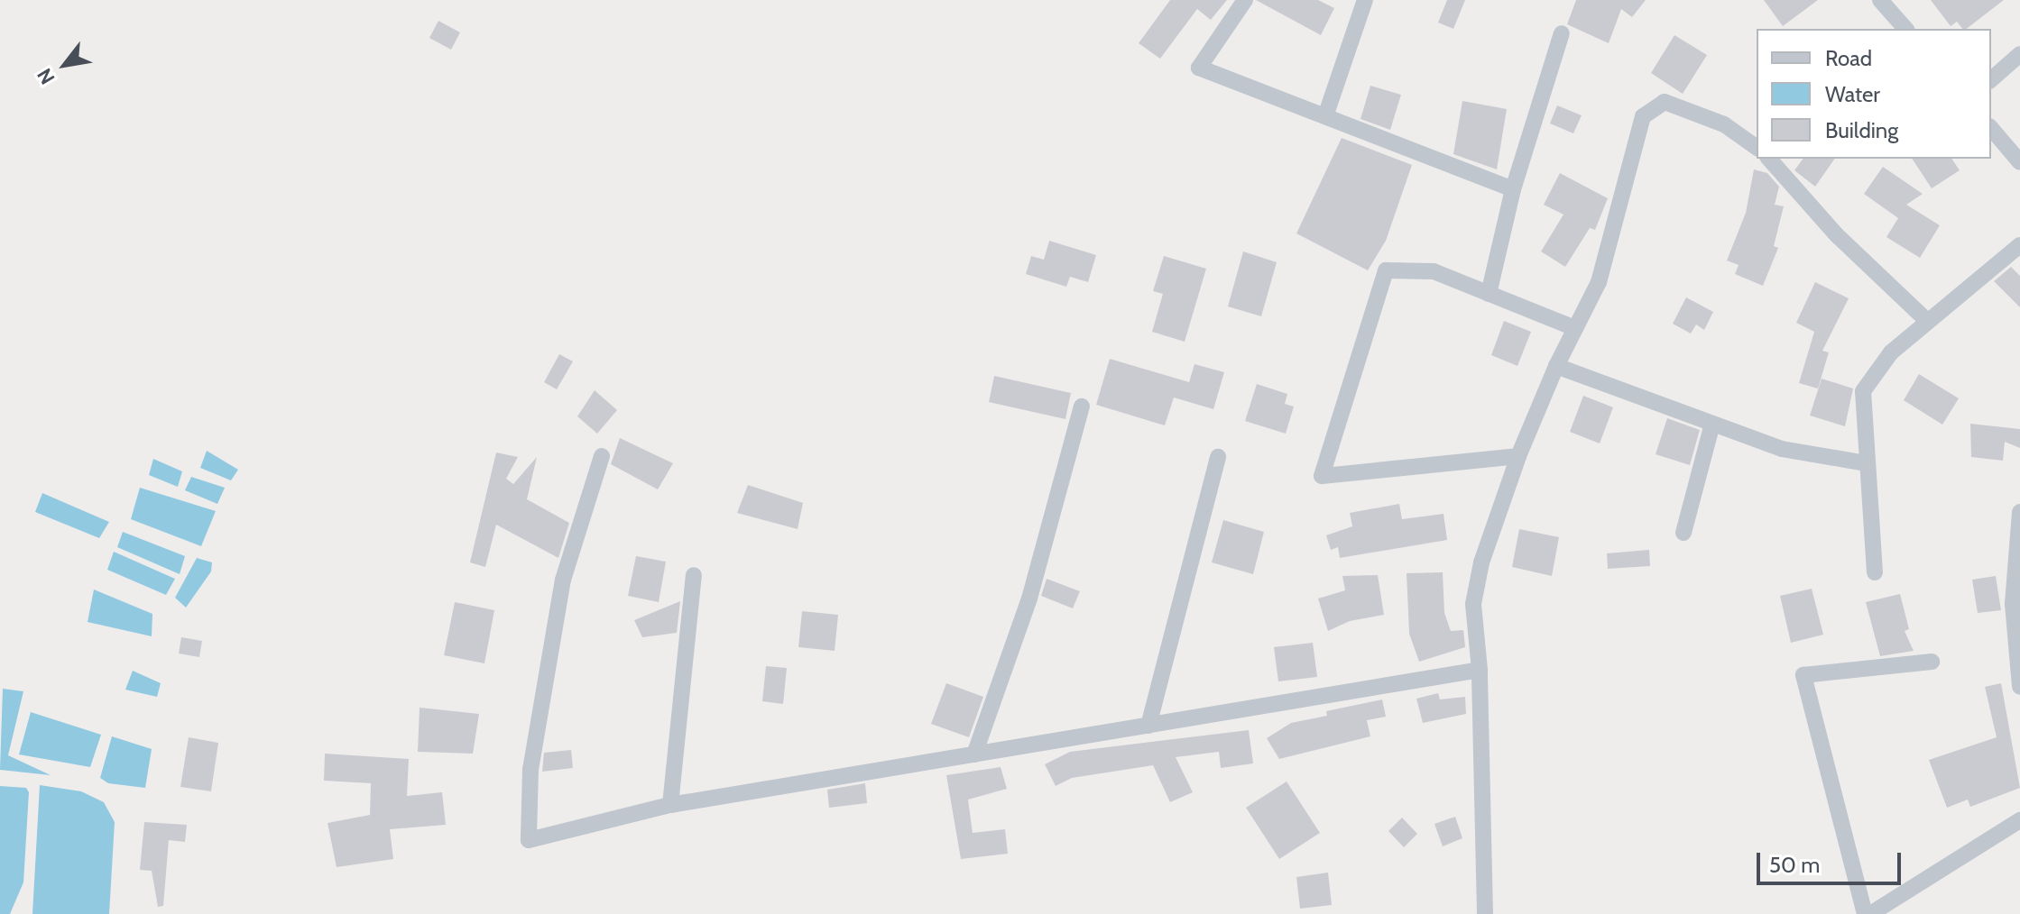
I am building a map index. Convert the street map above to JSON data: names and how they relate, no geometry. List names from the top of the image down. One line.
{"legend":["Road","Water","Building"],"scale_bar":"50 m","north":"bottom left"}
